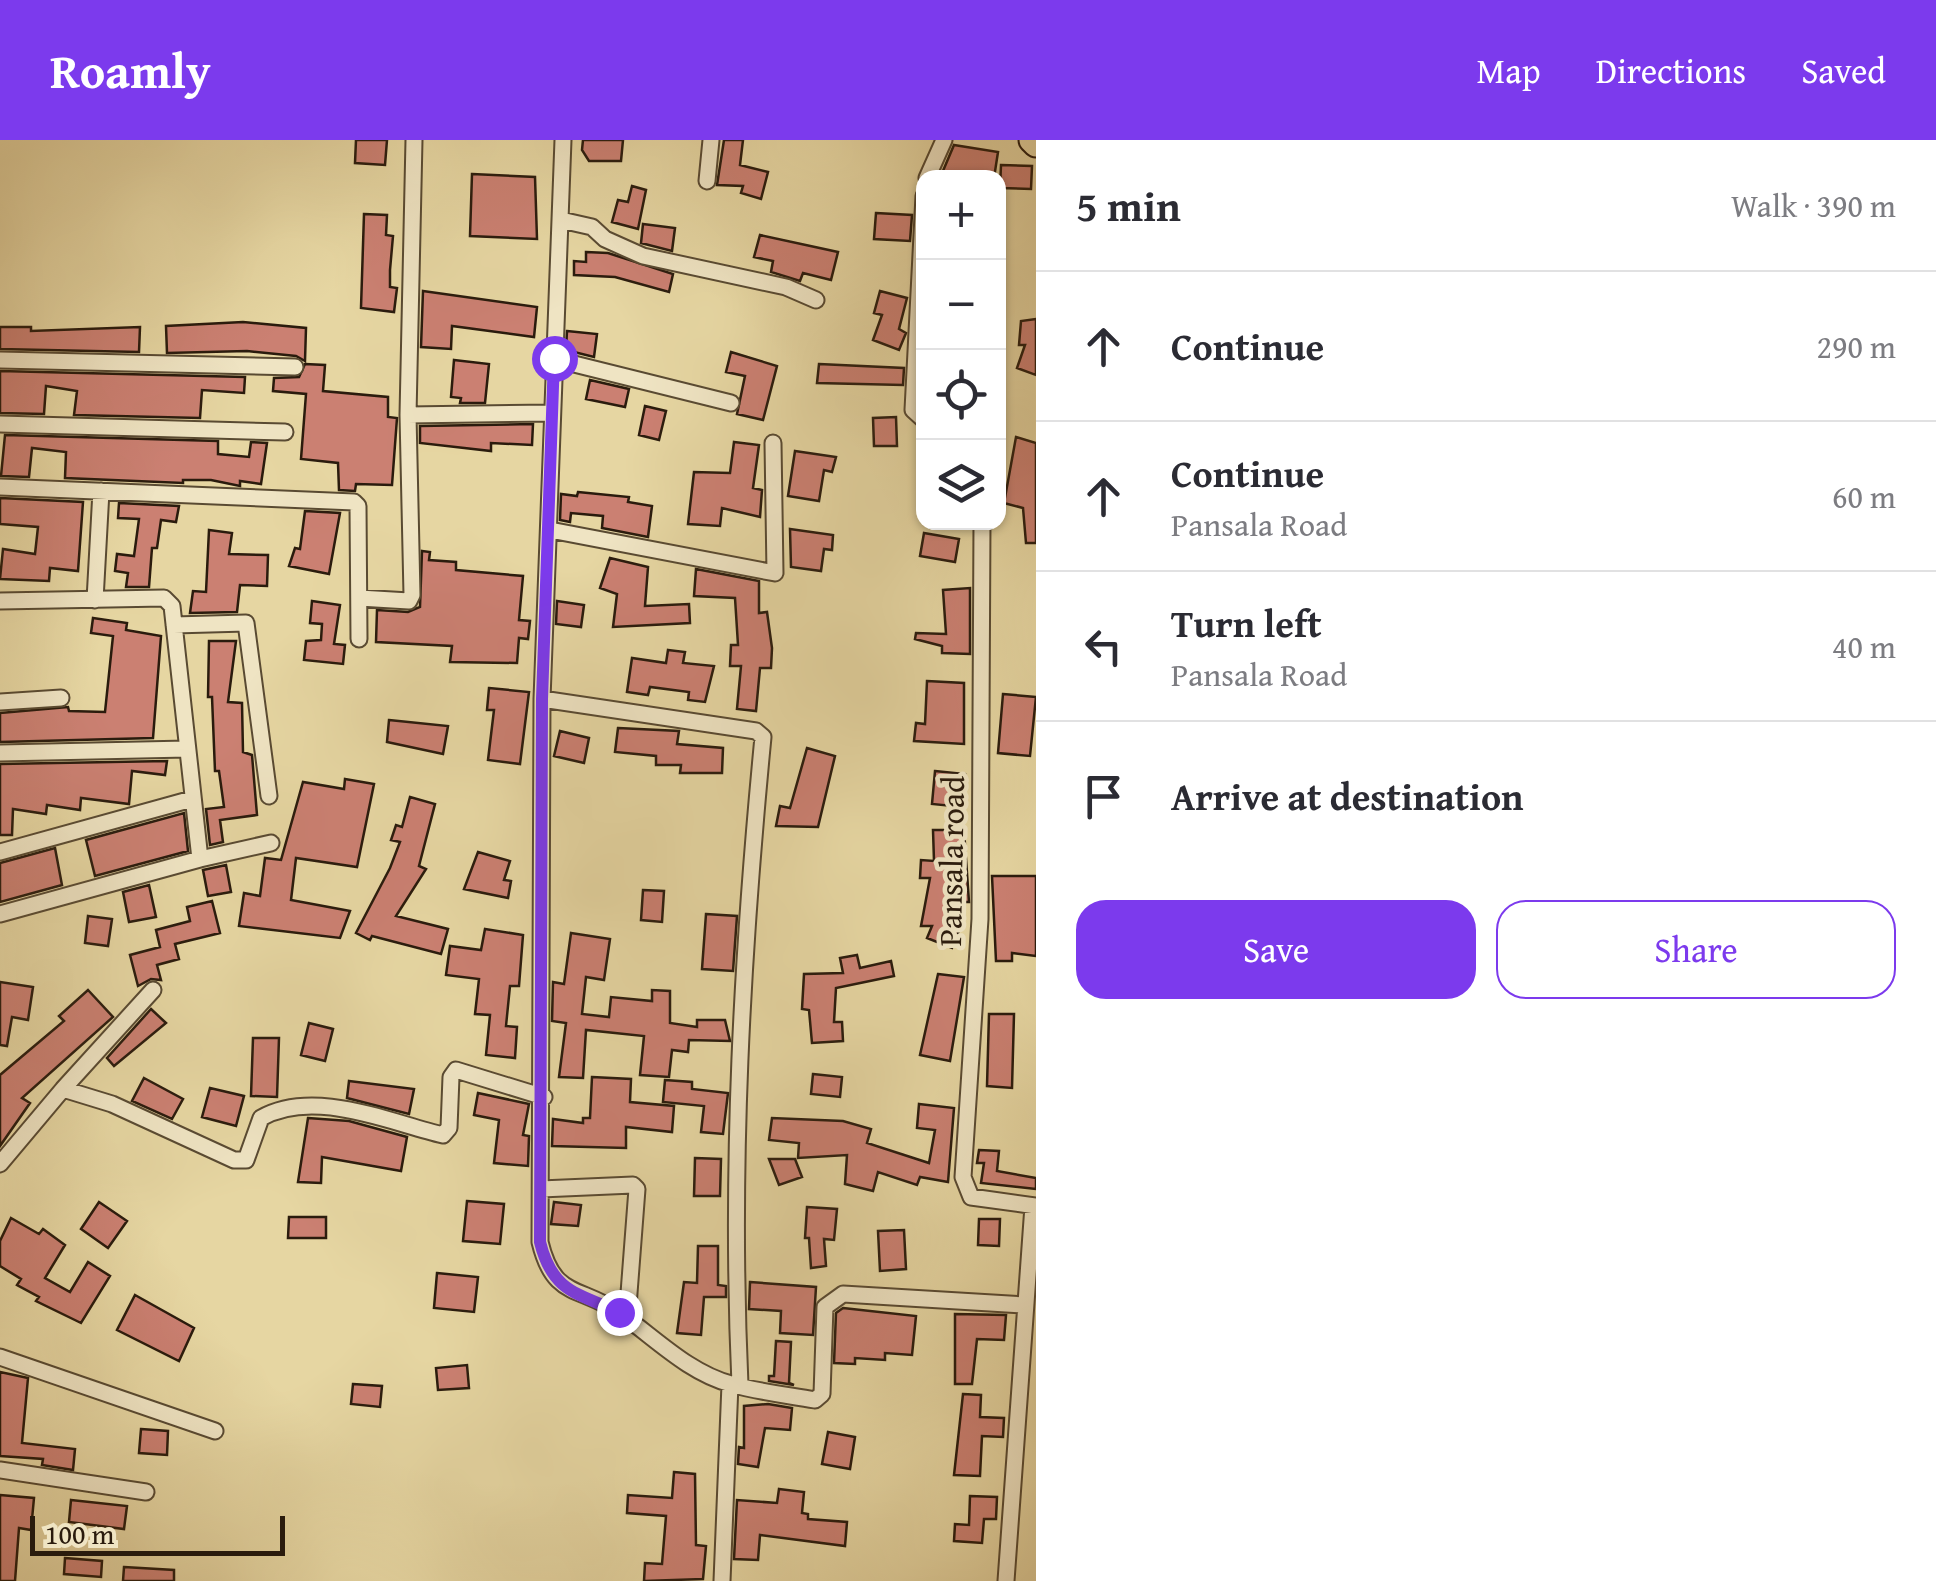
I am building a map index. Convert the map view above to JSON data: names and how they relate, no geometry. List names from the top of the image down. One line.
{"streets":{"street":["Pansala road"]},"scale_bar":"100 m","page":{"header":"Roamly","nav":["Map","Directions","Saved"],"heading":["5 min","Walk · 390 m"],"map_buttons":["+","−"],"list":[["Continue","290 m"],["Continue","Pansala Road","60 m"],["Turn left","Pansala Road","40 m"],"Arrive at destination"],"buttons":["Save","Share"],"scale":"100 m"}}
